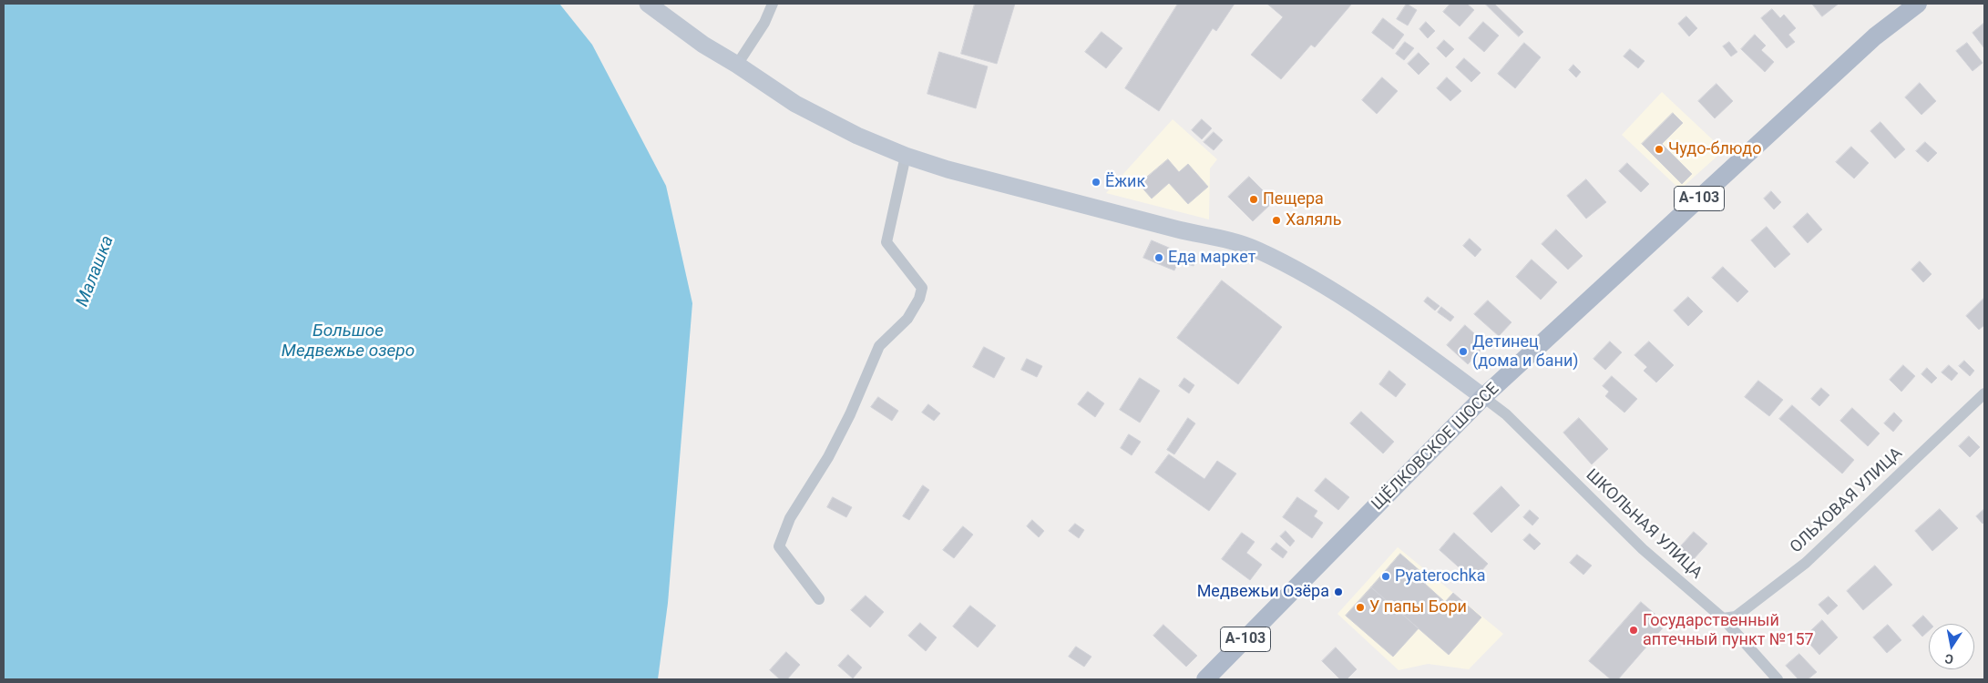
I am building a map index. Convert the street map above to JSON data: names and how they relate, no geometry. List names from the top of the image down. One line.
{"streets":{"main road":["А-103","ЩЁЛКОВСКОЕ ШОССЕ"],"street":["ОЛЬХОВАЯ УЛИЦА","ШКОЛЬНАЯ УЛИЦА"]},"crossings":[["ЩЁЛКОВСКОЕ ШОССЕ","ШКОЛЬНАЯ УЛИЦА"],["ОЛЬХОВАЯ УЛИЦА","ШКОЛЬНАЯ УЛИЦА"]],"water":["Малашка","Большое Медвежье озеро"],"places":["Чудо-блюдо","Ёжик","Пещера","Халяль","Еда маркет","Детинец (дома и бани)","Pyaterochka","Медвежьи Озёра","У папы Бори","Государственный аптечный пункт №157"],"north":"bottom"}
